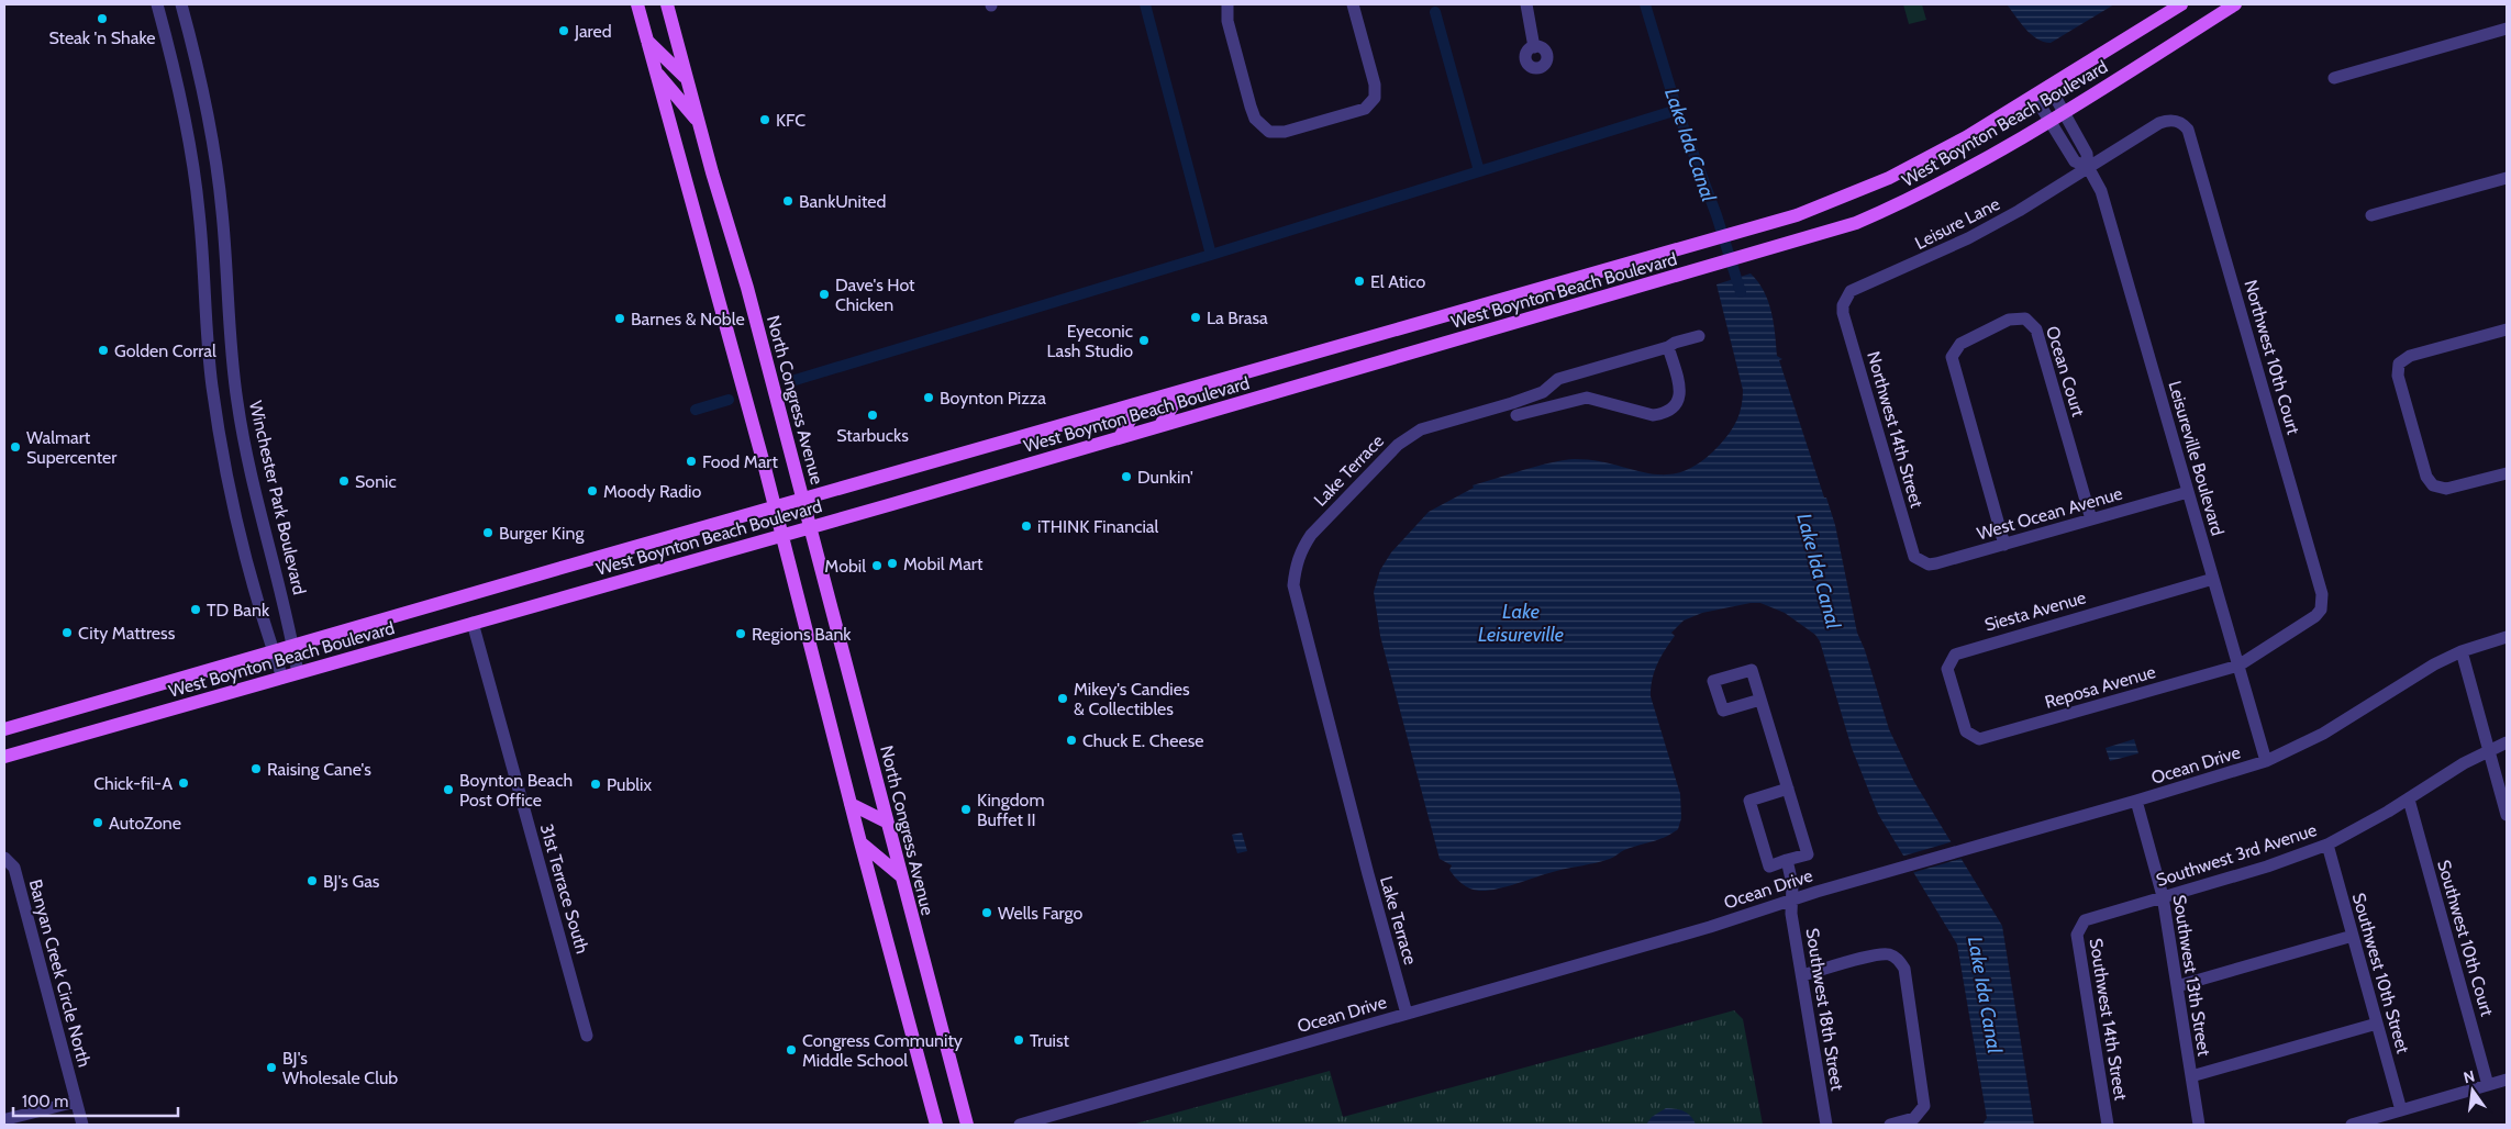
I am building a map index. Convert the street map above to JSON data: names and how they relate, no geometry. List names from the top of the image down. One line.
{"streets":{"main road":["West Boynton Beach Boulevard","North Congress Avenue"],"street":["Leisure Lane","Northwest 10th Court","Ocean Court","Northwest 14th Street","Leisureville Boulevard","Lake Terrace","Winchester Park Boulevard","West Ocean Avenue","Siesta Avenue","Reposa Avenue","Ocean Drive","Southwest 3rd Avenue","31st Terrace South","Southwest 10th Court","Banyan Creek Circle North","Southwest 10th Street","Southwest 13th Street","Southwest 18th Street","Southwest 14th Street"]},"crossings":[["West Boynton Beach Boulevard","North Congress Avenue"],["West Boynton Beach Boulevard","Leisureville Boulevard"],["West Boynton Beach Boulevard","Winchester Park Boulevard"],["West Boynton Beach Boulevard","31st Terrace South"],["Leisure Lane","Northwest 10th Court"],["Leisure Lane","Northwest 14th Street"],["Leisure Lane","Leisureville Boulevard"],["Northwest 10th Court","Leisureville Boulevard"],["Northwest 10th Court","Reposa Avenue"],["Ocean Court","West Ocean Avenue"],["Northwest 14th Street","West Ocean Avenue"],["Leisureville Boulevard","West Ocean Avenue"],["Leisureville Boulevard","Siesta Avenue"],["Leisureville Boulevard","Reposa Avenue"],["Leisureville Boulevard","Ocean Drive"],["Lake Terrace","Ocean Drive"],["Siesta Avenue","Reposa Avenue"],["Ocean Drive","Southwest 13th Street"],["Ocean Drive","Southwest 18th Street"],["Southwest 3rd Avenue","Southwest 10th Court"],["Southwest 3rd Avenue","Southwest 10th Street"],["Southwest 3rd Avenue","Southwest 13th Street"],["Southwest 3rd Avenue","Southwest 14th Street"]],"water":["Lake Ida Canal","Lake Leisureville"],"places":["Steak 'n Shake","Jared","KFC","BankUnited","El Atico","Dave's Hot Chicken","La Brasa","Barnes & Noble","Eyeconic Lash Studio","Golden Corral","Boynton Pizza","Starbucks","Walmart Supercenter","Food Mart","Dunkin'","Sonic","Moody Radio","iTHINK Financial","Burger King","Mobil Mart","Mobil","TD Bank","City Mattress","Regions Bank","Mikey's Candies & Collectibles","Chuck E. Cheese","Raising Cane's","Chick-fil-A","Publix","Boynton Beach Post Office","Kingdom Buffet II","AutoZone","BJ's Gas","Wells Fargo","Truist","Congress Community Middle School","BJ's Wholesale Club"],"scale_bar":"100 m","north":"top"}
